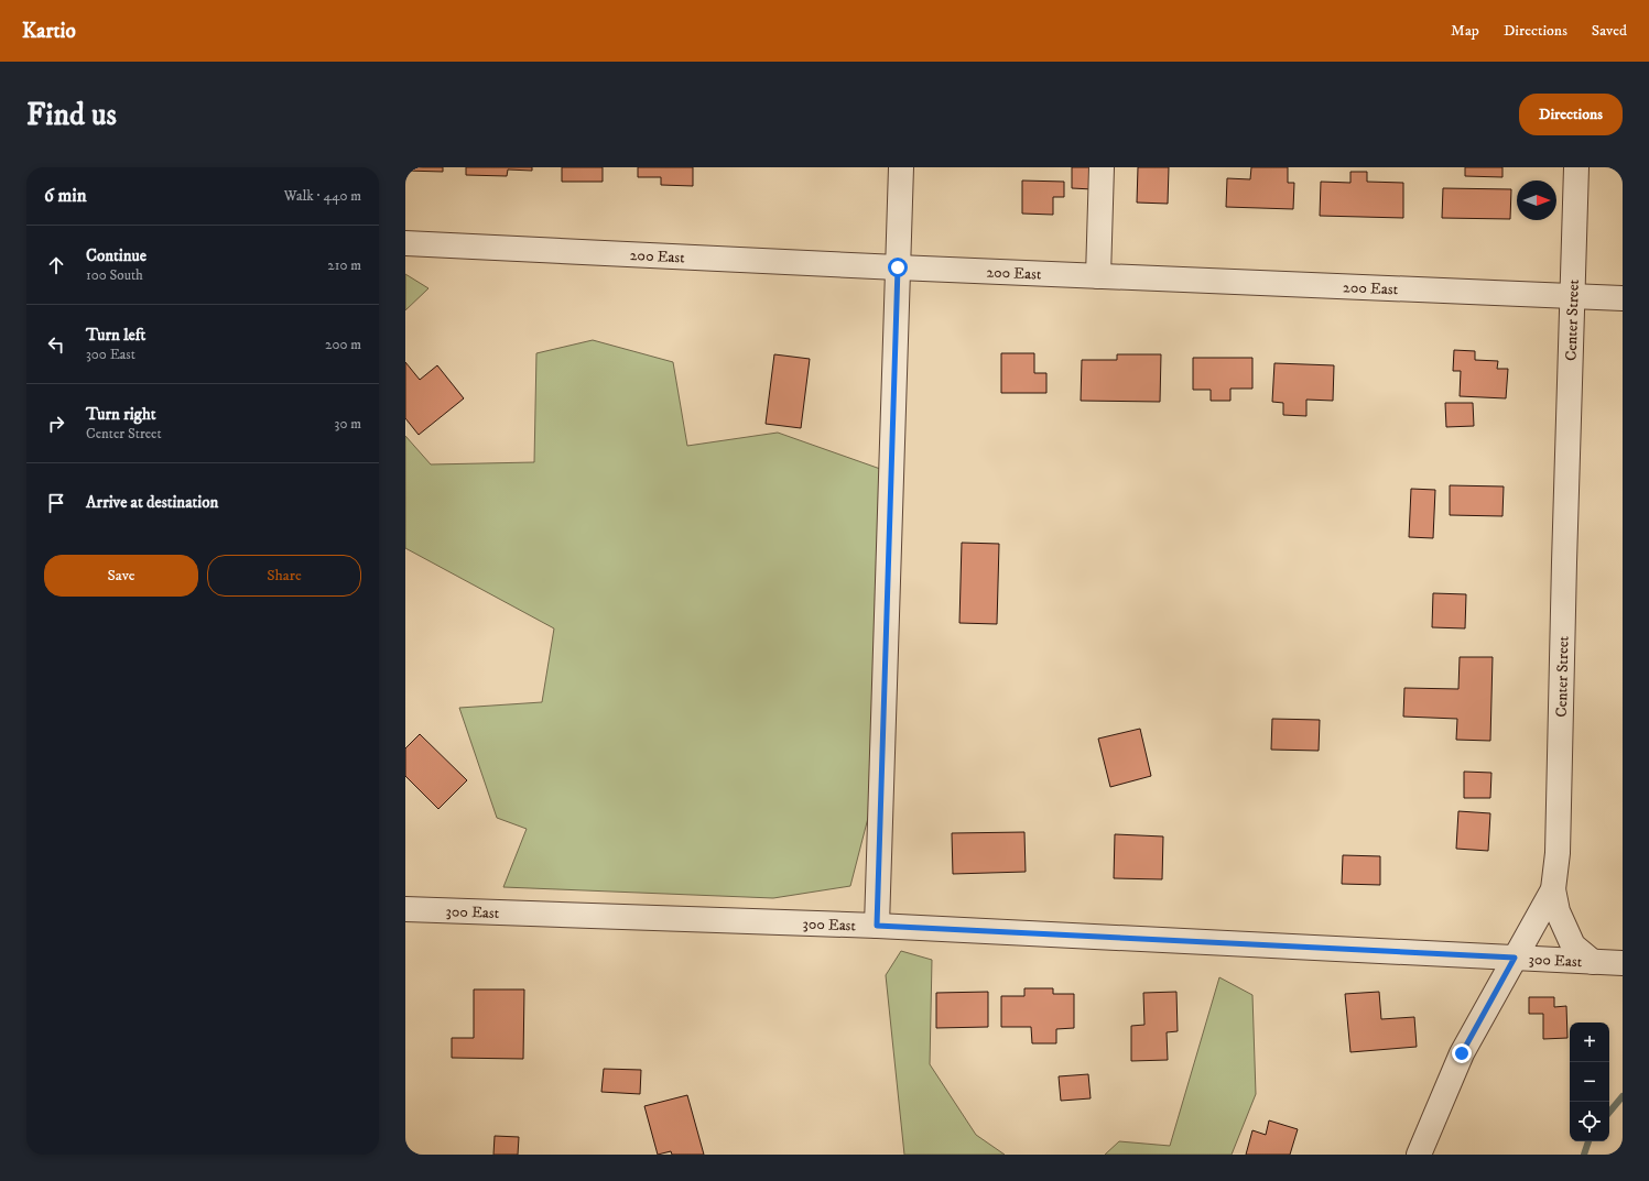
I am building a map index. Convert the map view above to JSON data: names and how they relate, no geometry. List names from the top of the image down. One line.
{"streets":{"street":["200 East","Center Street","300 East"]},"crossings":[["200 East","Center Street"],["Center Street","300 East"]],"north":"right","page":{"header":"Kartio","nav":["Map","Directions","Saved"],"buttons":["Directions",["Save","Share"]],"title":"Find us","heading":["6 min","Walk · 440 m"],"list":[["Continue","100 South","210 m"],["Turn left","300 East","200 m"],["Turn right","Center Street","30 m"],"Arrive at destination"],"map_buttons":["+","−"]}}
